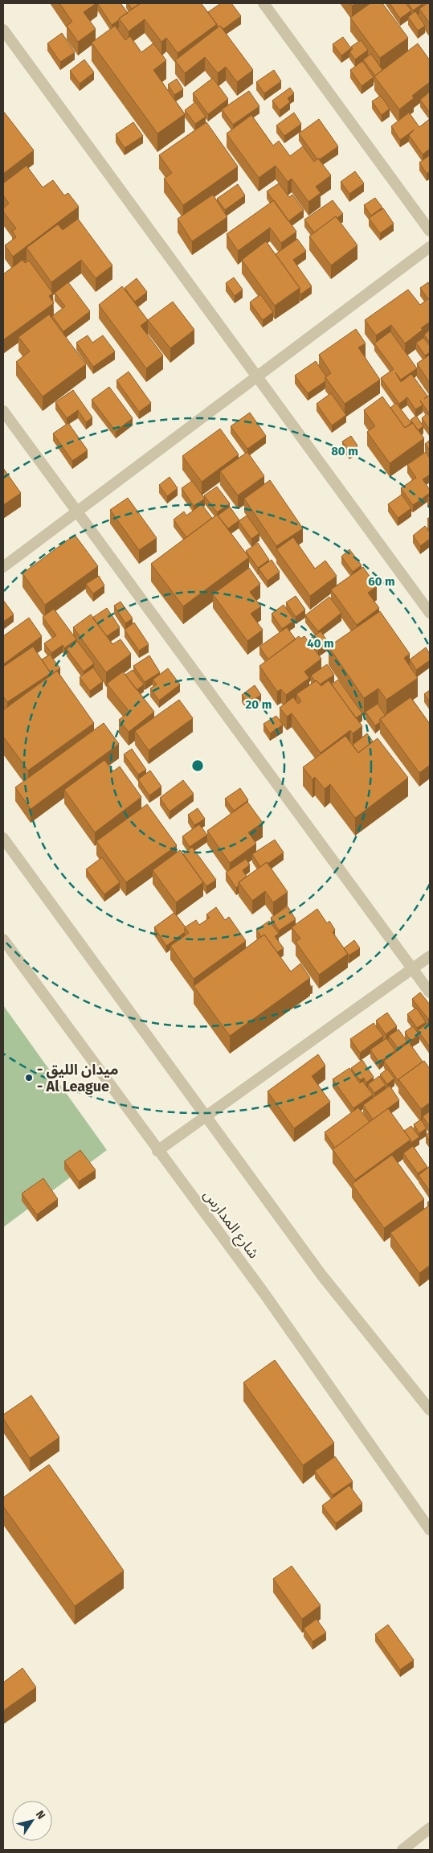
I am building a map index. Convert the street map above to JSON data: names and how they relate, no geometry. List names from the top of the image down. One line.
{"streets":{"street":["شارع المدارس"]},"places":["- ميدان الليق - Al League"],"north":"top right","rings":["80 m","60 m","40 m","20 m"]}
